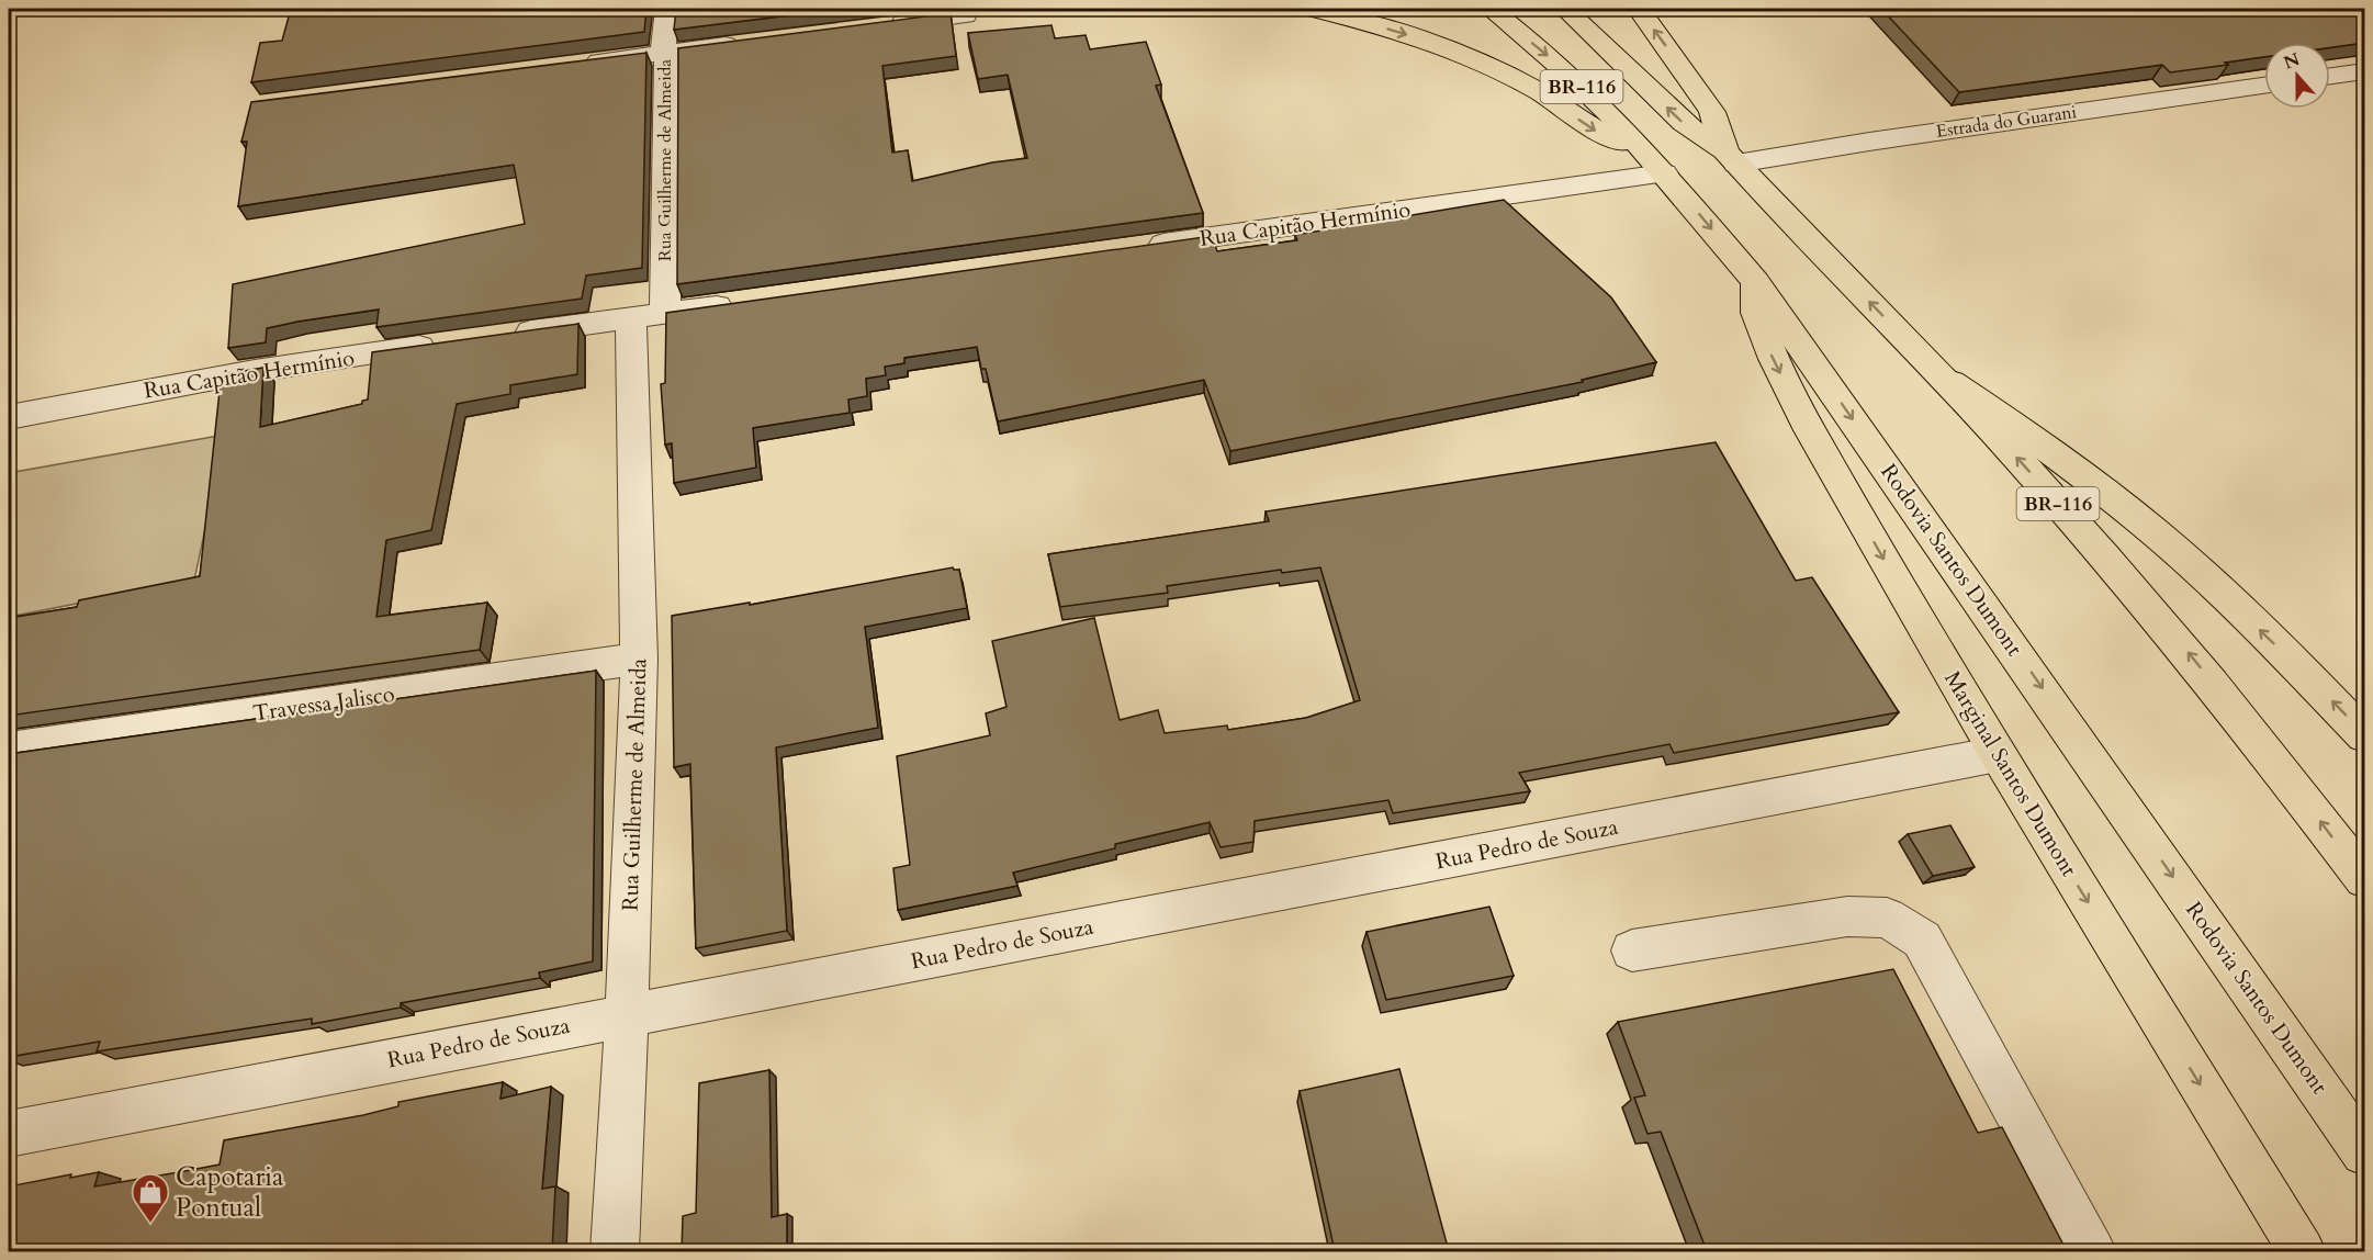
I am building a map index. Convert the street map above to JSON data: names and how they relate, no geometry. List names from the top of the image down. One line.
{"streets":{"main road":["BR-116","Rodovia Santos Dumont","Marginal Santos Dumont"],"street":["Estrada do Guarani","Rua Guilherme de Almeida","Rua Capitão Hermínio","Travessa Jalisco","Rua Pedro de Souza"]},"crossings":[["BR-116","Estrada do Guarani"],["Rua Guilherme de Almeida","Travessa Jalisco"],["Rua Guilherme de Almeida","Rua Pedro de Souza"],["Rua Capitão Hermínio","Rodovia Santos Dumont"],["Rodovia Santos Dumont","Marginal Santos Dumont"],["Marginal Santos Dumont","Rua Pedro de Souza"]],"places":{"shop":["Capotaria Pontual"]},"north":"top"}
